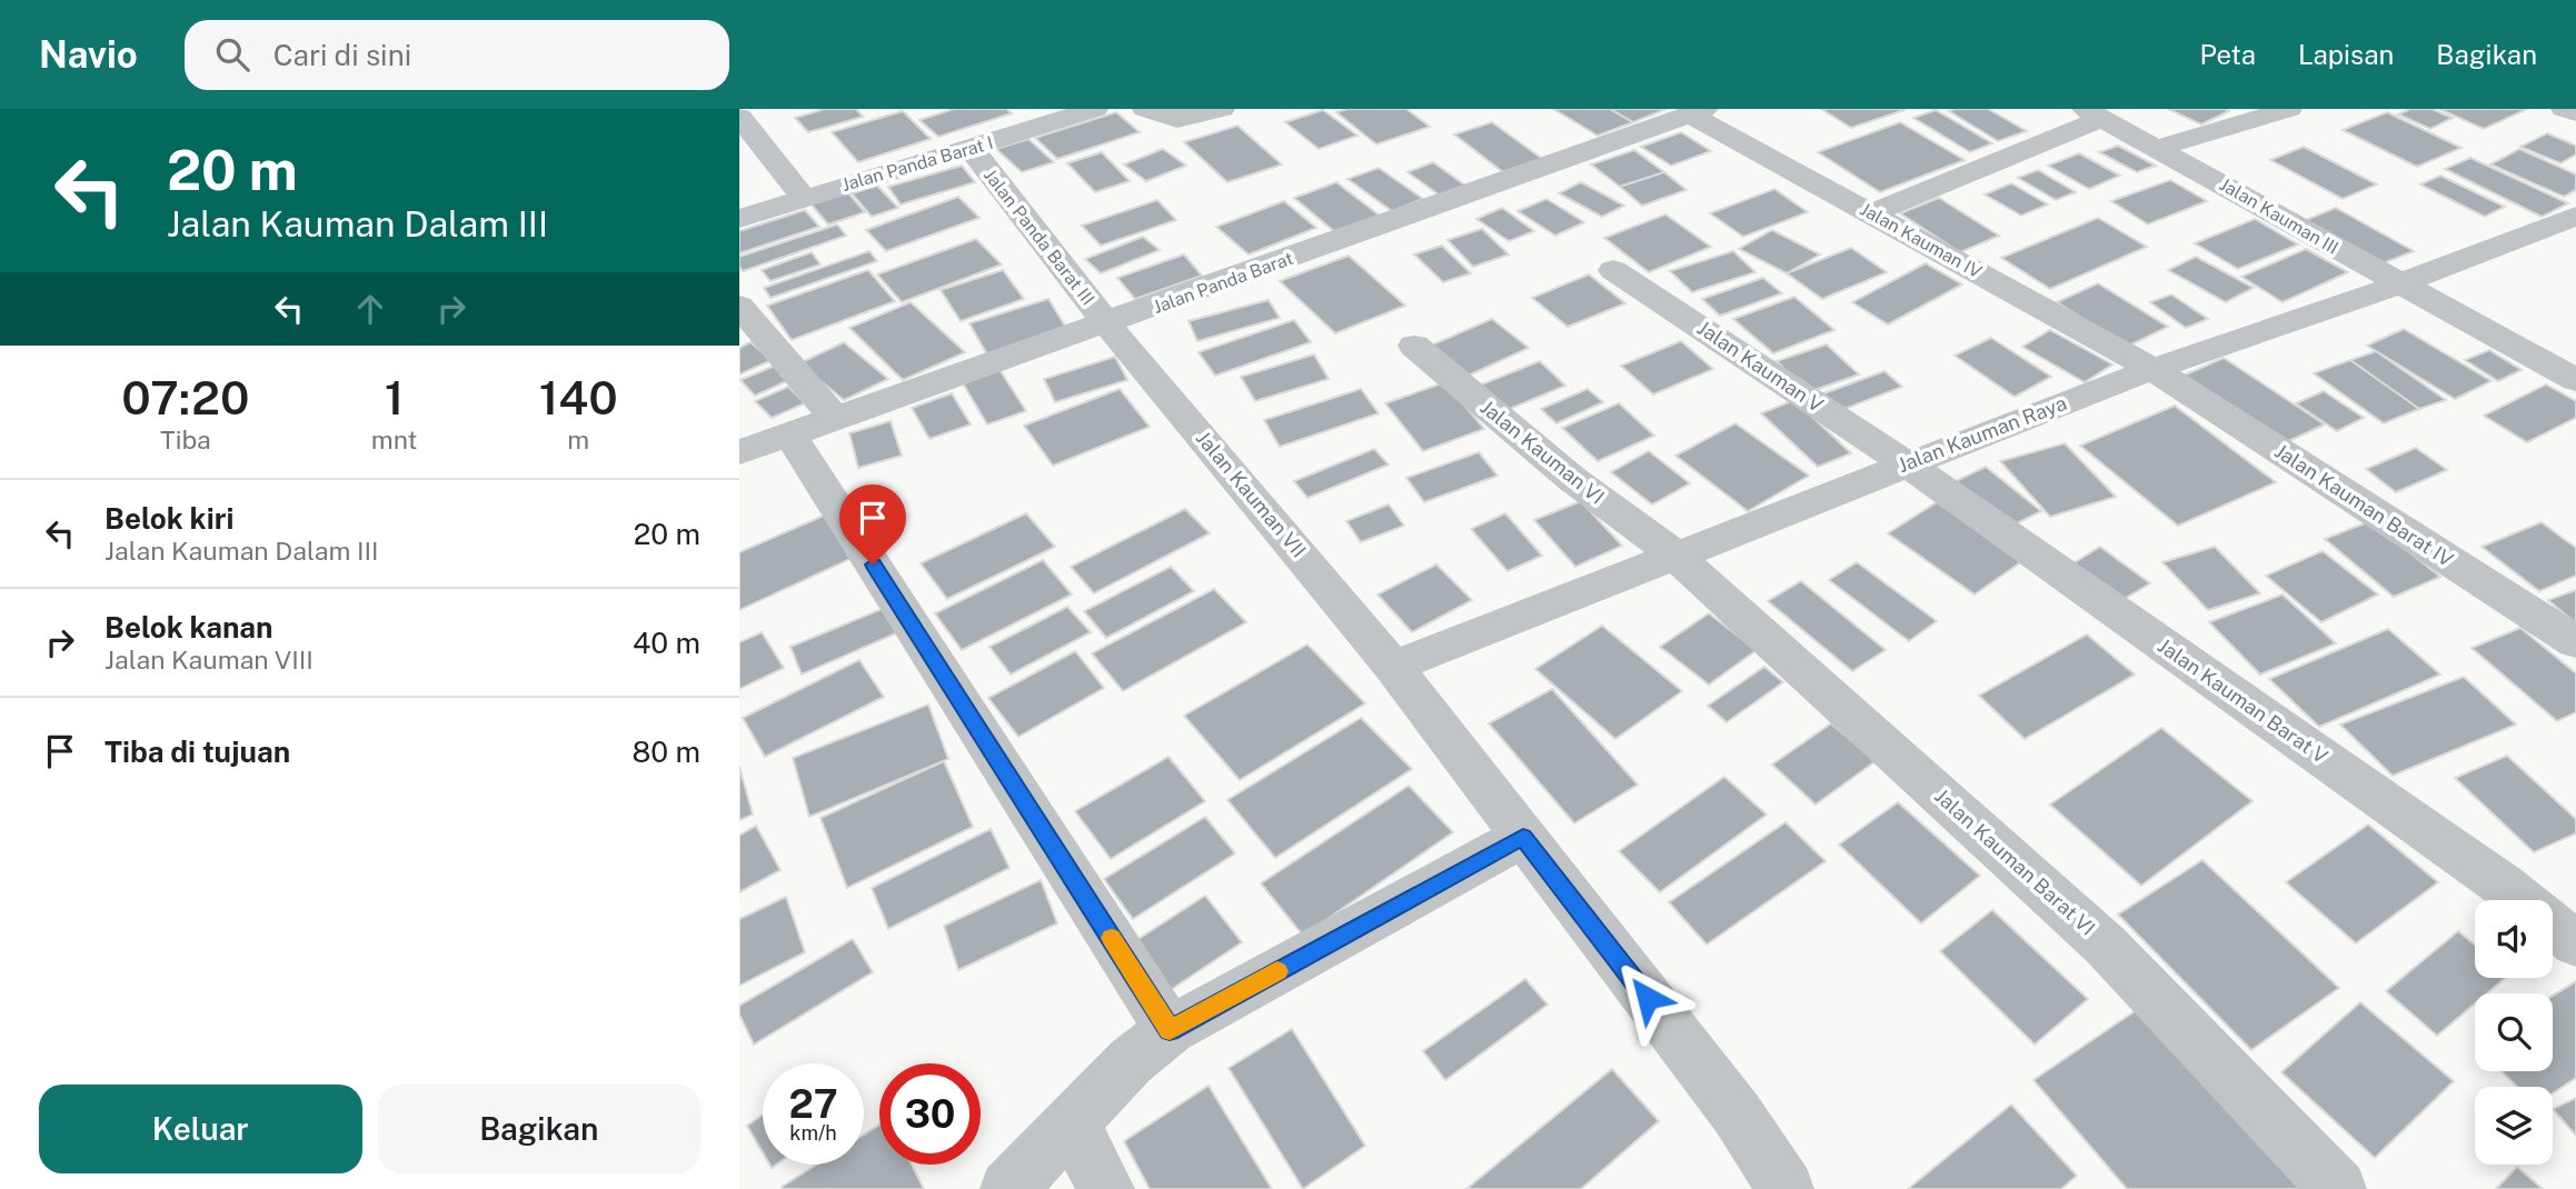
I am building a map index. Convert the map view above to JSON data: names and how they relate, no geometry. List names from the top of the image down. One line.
{"streets":{"street":["Jalan Panda Barat I","Jalan Kauman III","Jalan Panda Barat III","Jalan Kauman IV","Jalan Panda Barat","Jalan Kauman V","Jalan Kauman Raya","Jalan Kauman VI","Jalan Kauman VII","Jalan Kauman Barat IV","Jalan Kauman Barat V","Jalan Kauman Barat VI"]},"crossings":[["Jalan Panda Barat I","Jalan Panda Barat III"],["Jalan Kauman III","Jalan Kauman IV"],["Jalan Kauman III","Jalan Kauman Raya"],["Jalan Panda Barat III","Jalan Panda Barat"],["Jalan Panda Barat III","Jalan Kauman VII"],["Jalan Kauman IV","Jalan Panda Barat"],["Jalan Kauman IV","Jalan Kauman Raya"],["Jalan Kauman IV","Jalan Kauman Barat IV"],["Jalan Panda Barat","Jalan Kauman VII"],["Jalan Kauman V","Jalan Kauman Raya"],["Jalan Kauman V","Jalan Kauman Barat V"],["Jalan Kauman Raya","Jalan Kauman VI"],["Jalan Kauman Raya","Jalan Kauman VII"],["Jalan Kauman Raya","Jalan Kauman Barat IV"],["Jalan Kauman Raya","Jalan Kauman Barat V"],["Jalan Kauman Raya","Jalan Kauman Barat VI"],["Jalan Kauman VI","Jalan Kauman Barat VI"]],"page":{"header":"Navio","search":"Cari di sini","nav":["Peta","Lapisan","Bagikan"],"turn":["20 m","Jalan Kauman Dalam III"],"eta":["07:20","Tiba","1","mnt","140","m"],"list":[{"name":"Belok kiri","note":"Jalan Kauman Dalam III","value":"20 m"},{"name":"Belok kanan","note":"Jalan Kauman VIII","value":"40 m"},{"name":"Tiba di tujuan","value":"80 m"}],"speed":"27 km/h","limit":"30","buttons":["Keluar","Bagikan"]}}
